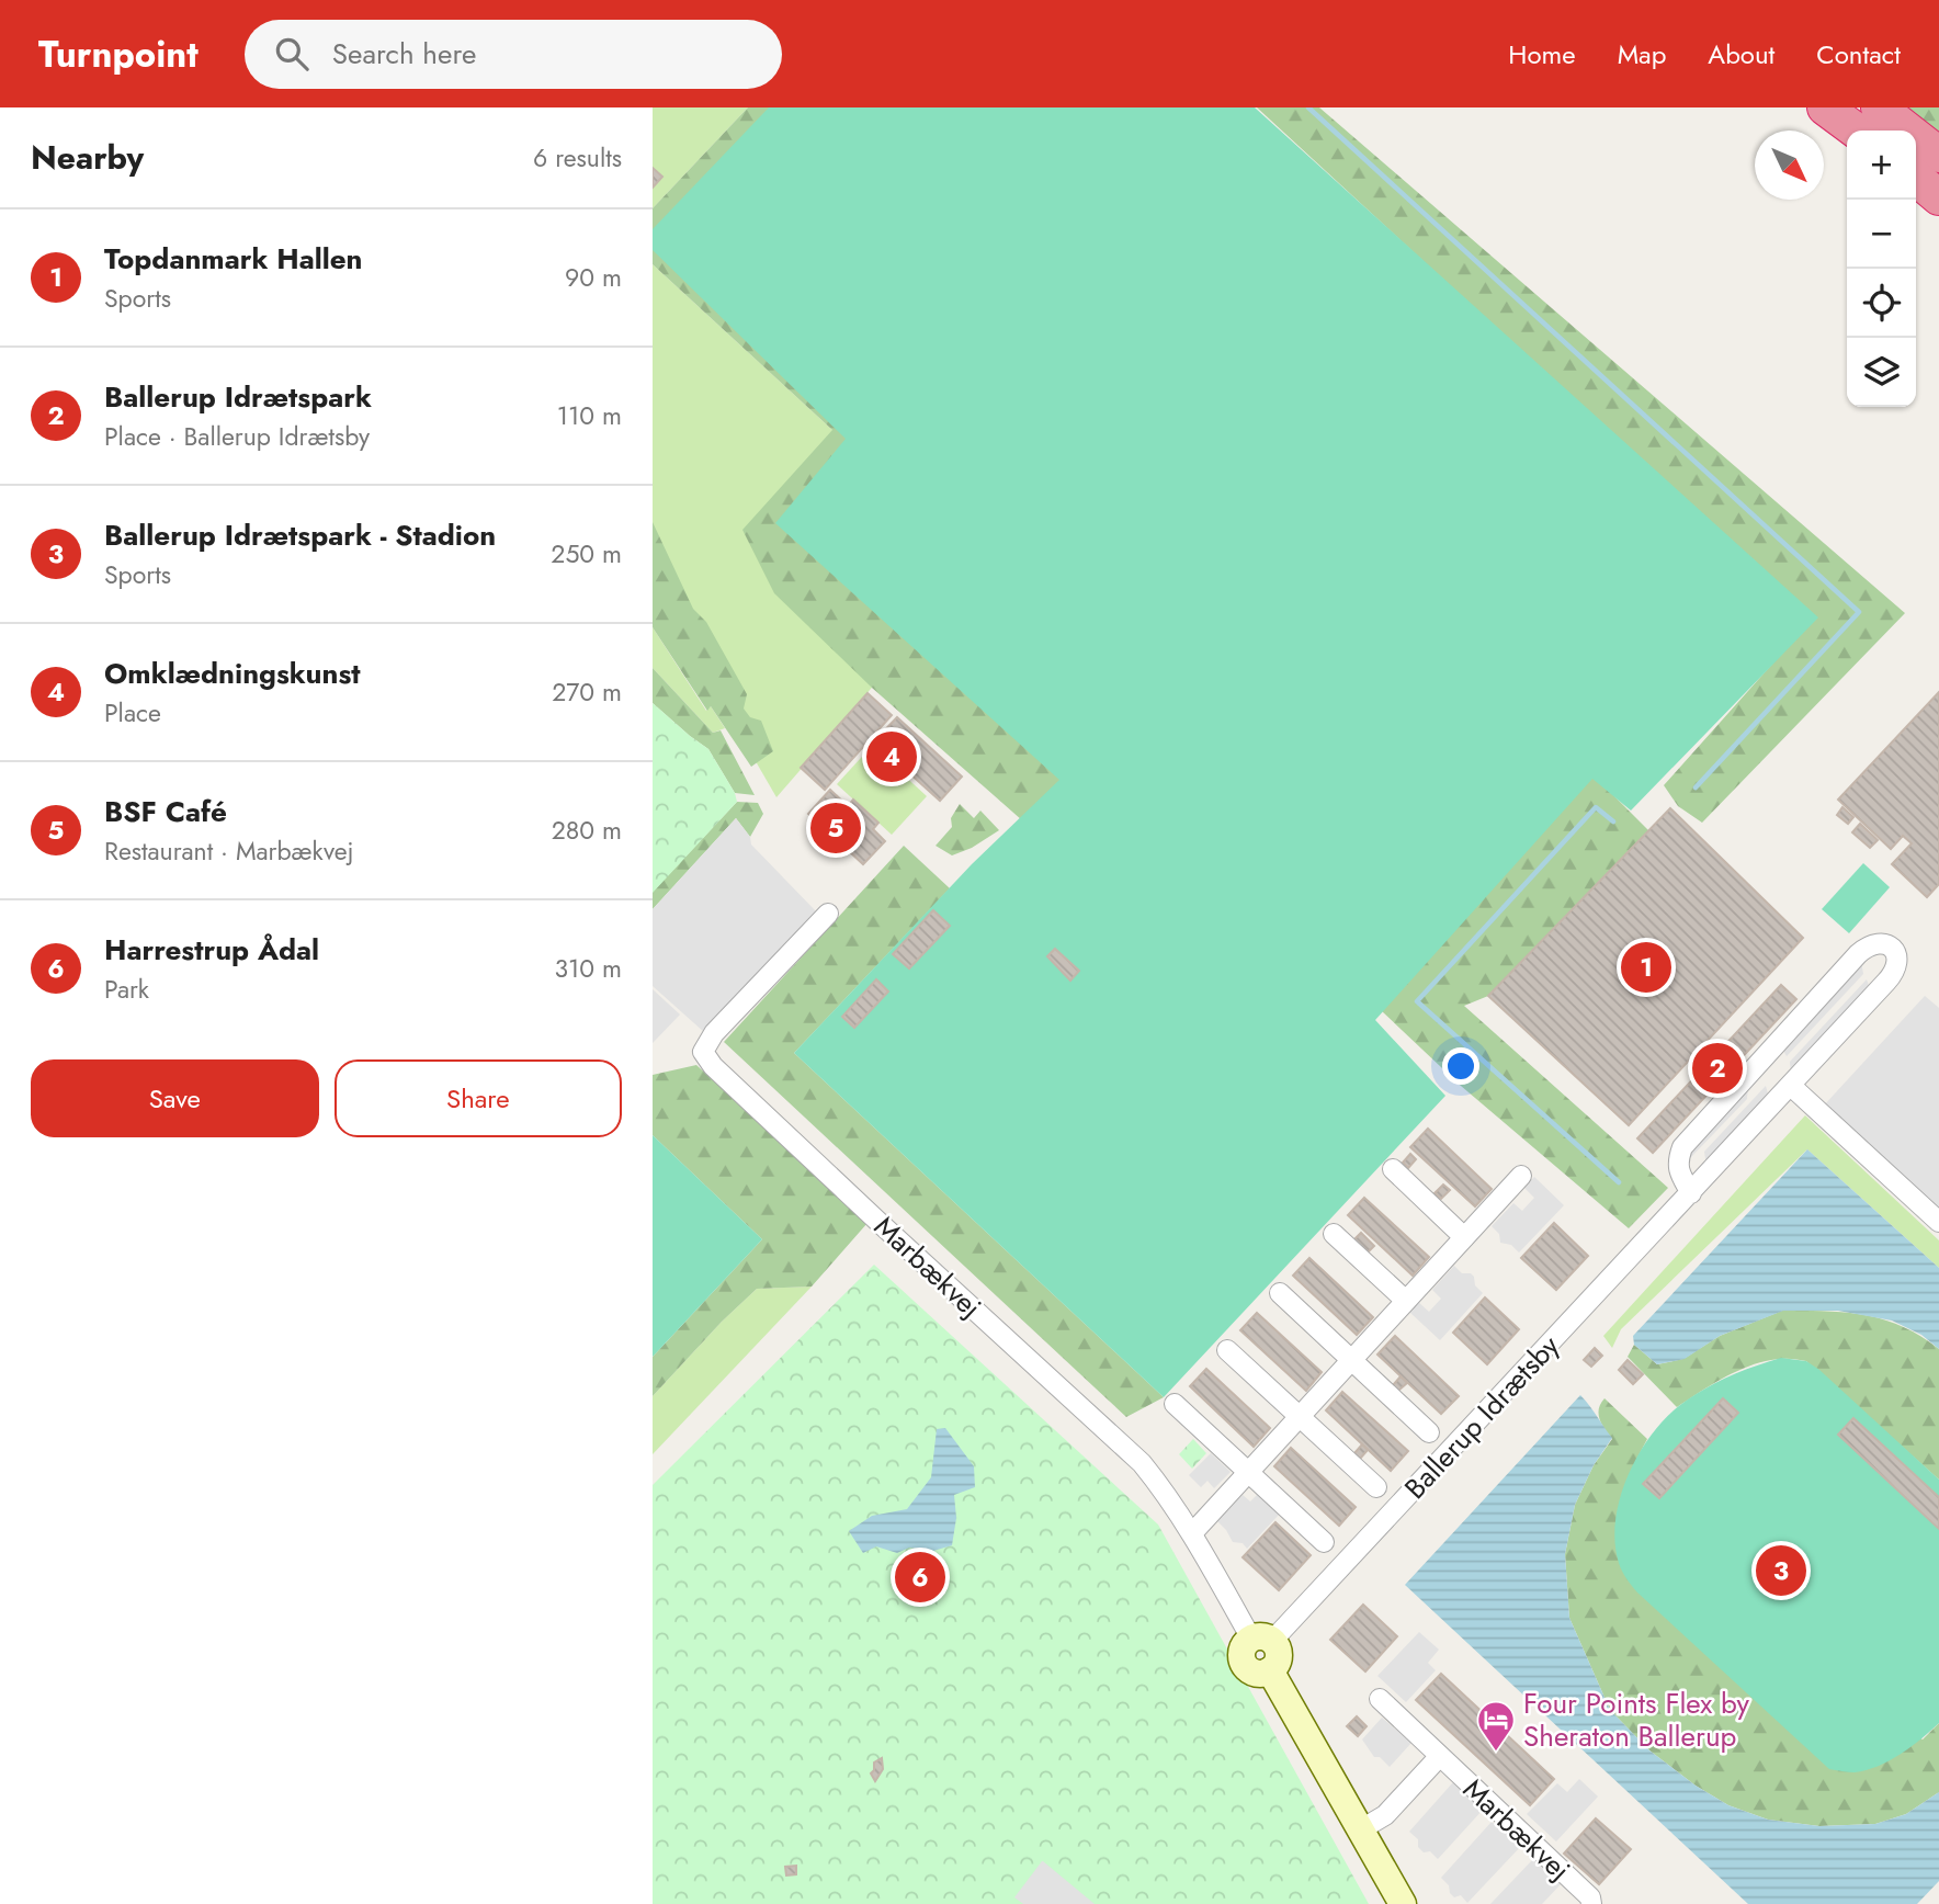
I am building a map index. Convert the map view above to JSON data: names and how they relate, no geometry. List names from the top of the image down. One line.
{"streets":{"street":["Marbækvej","Ballerup Idrætsby"]},"crossings":[["Marbækvej","Ballerup Idrætsby"]],"places":{"hotel":["Four Points Flex by Sheraton Ballerup"]},"north":"bottom right","page":{"header":"Turnpoint","search":"Search here","nav":["Home","Map","About","Contact"],"heading":["Nearby","6 results"],"map_buttons":["+","−"],"list":[{"mark":"1","name":"Topdanmark Hallen","note":"Sports","value":"90 m"},{"mark":"2","name":"Ballerup Idrætspark","note":"Place · Ballerup Idrætsby","value":"110 m"},{"mark":"3","name":"Ballerup Idrætspark - Stadion","note":"Sports","value":"250 m"},{"mark":"4","name":"Omklædningskunst","note":"Place","value":"270 m"},{"mark":"5","name":"BSF Café","note":"Restaurant · Marbækvej","value":"280 m"},{"mark":"6","name":"Harrestrup Ådal","note":"Park","value":"310 m"}],"pins":["4","5","1","2","3","6"],"buttons":["Save","Share"]}}
